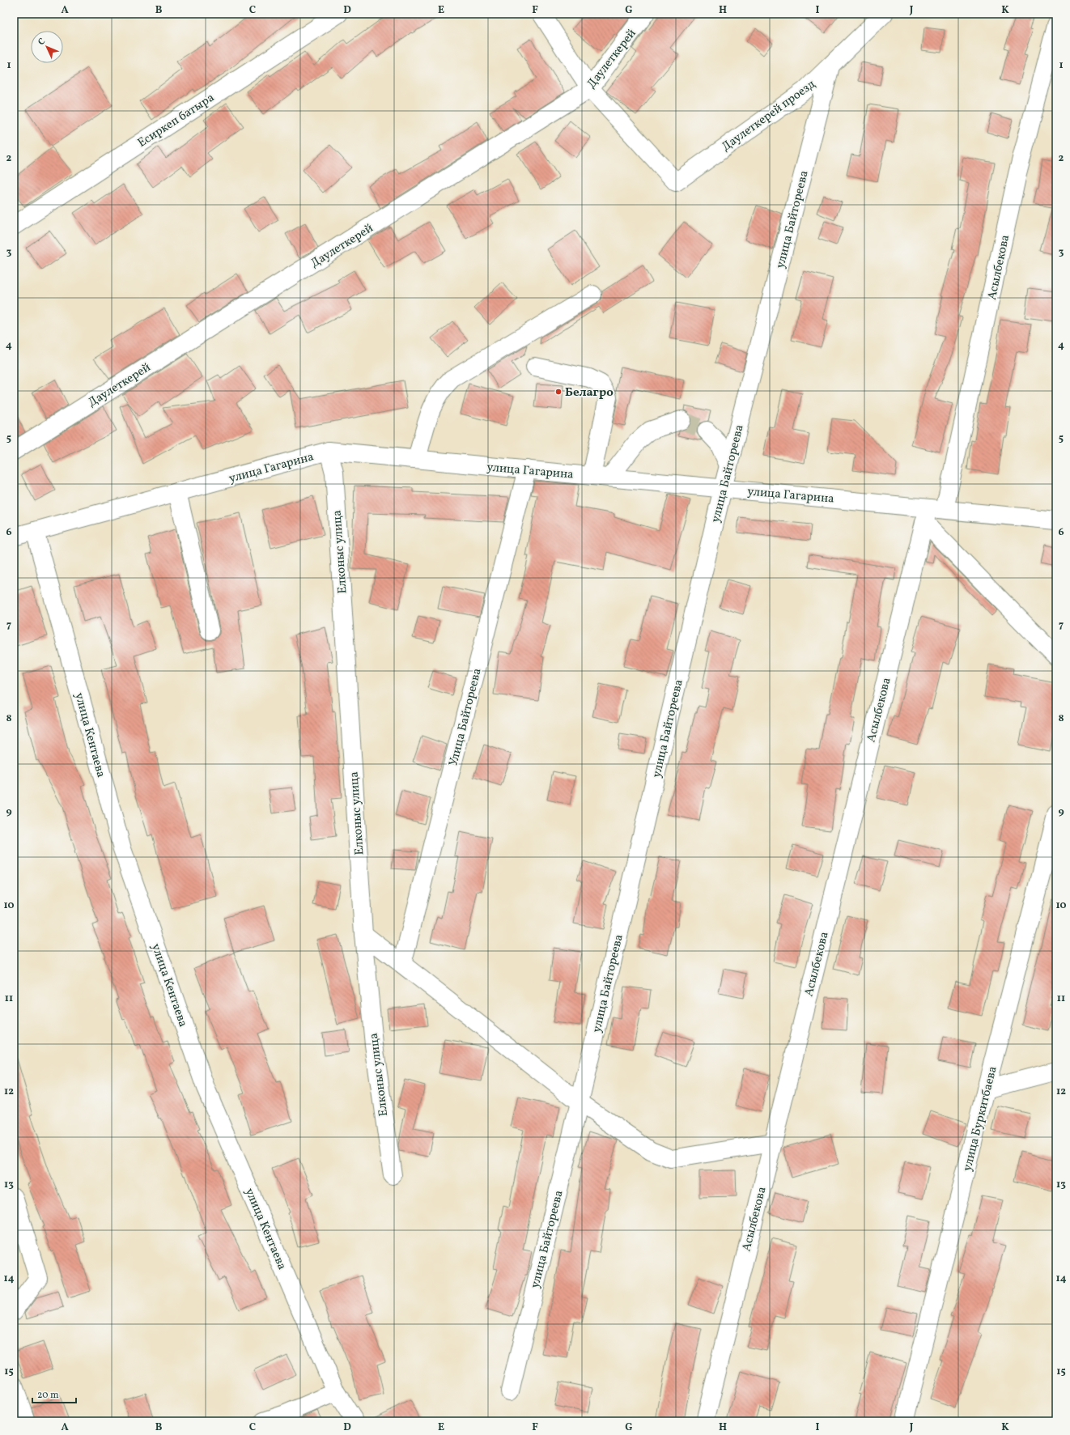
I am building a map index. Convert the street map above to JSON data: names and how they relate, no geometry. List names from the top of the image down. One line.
{"streets":{"street":["Даулеткерей","Даулеткерей проезд","Есиркеп батыра","улица Байтореева","Асылбекова","улица Гагарина","Елконыс улица","Улица Байтореева","улица Кентаева","улица Буркитбаева"]},"crossings":[["Даулеткерей","Даулеткерей проезд"],["Даулеткерей проезд","улица Байтореева"],["улица Байтореева","улица Гагарина"],["Асылбекова","улица Гагарина"],["улица Гагарина","Елконыс улица"],["улица Гагарина","Улица Байтореева"],["улица Гагарина","улица Кентаева"]],"places":["Белагро"],"scale_bar":"20 m","north":"top left","grid":{"columns":["A","B","C","D","E","F","G","H","I","J","K"],"rows":["1","2","3","4","5","6","7","8","9","10","11","12","13","14","15"]}}
